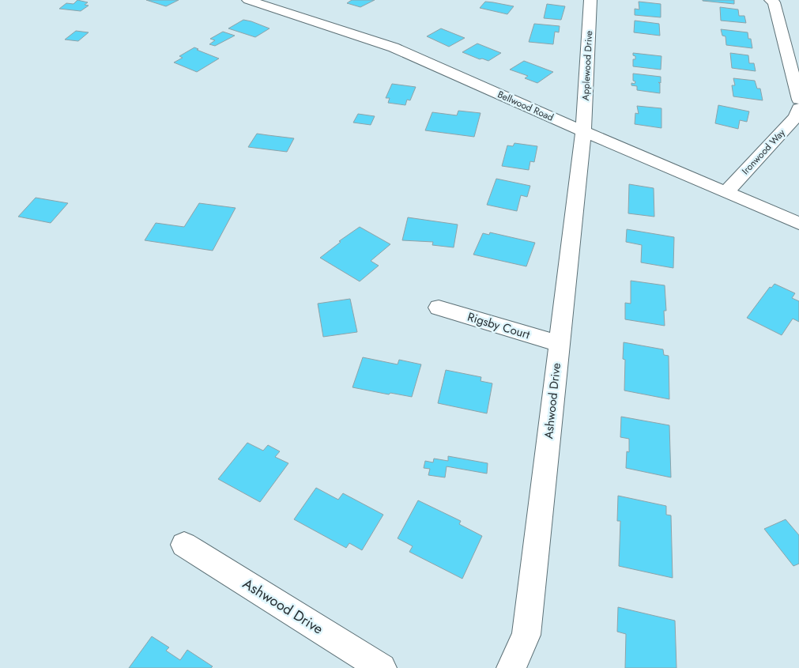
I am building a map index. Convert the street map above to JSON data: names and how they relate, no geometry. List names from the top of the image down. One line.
{"streets":{"street":["Applewood Drive","Bellwood Road","Ironwood Way","Rigsby Court","Ashwood Drive"]},"crossings":[["Applewood Drive","Bellwood Road"],["Applewood Drive","Ashwood Drive"],["Bellwood Road","Ironwood Way"],["Bellwood Road","Ashwood Drive"],["Rigsby Court","Ashwood Drive"]]}
